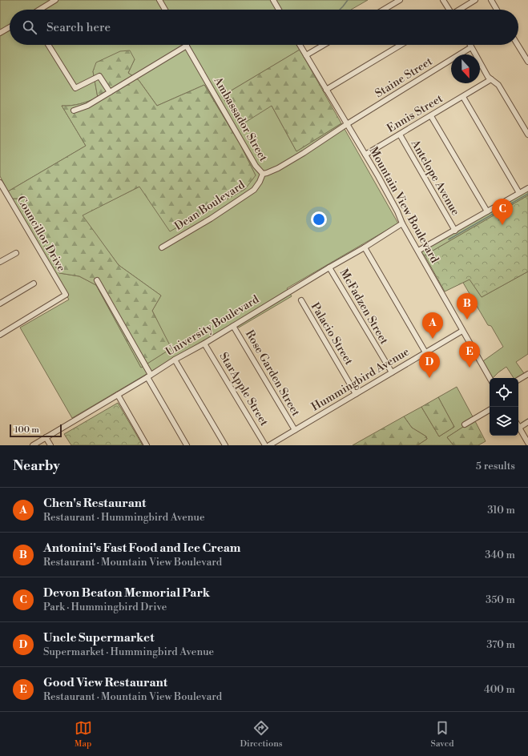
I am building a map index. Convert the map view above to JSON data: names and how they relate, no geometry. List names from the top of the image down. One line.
{"streets":{"street":["Staine Street","Ennis Street","Ambassador Street","Antelope Avenue","Mountain View Boulevard","Dean Boulevard","Councillor Drive","McFadzen Street","University Boulevard","Palacio Street","Rose Garden Street","Hummingbird Avenue","StarApple Street"]},"crossings":[["Staine Street","Ambassador Street"],["Staine Street","Mountain View Boulevard"],["Ennis Street","Antelope Avenue"],["Ennis Street","Mountain View Boulevard"],["Ambassador Street","Mountain View Boulevard"],["Ambassador Street","Dean Boulevard"],["Mountain View Boulevard","University Boulevard"],["Mountain View Boulevard","Hummingbird Avenue"],["McFadzen Street","University Boulevard"],["McFadzen Street","Hummingbird Avenue"],["University Boulevard","Rose Garden Street"],["University Boulevard","StarApple Street"],["Palacio Street","Hummingbird Avenue"],["Rose Garden Street","Hummingbird Avenue"]],"scale_bar":"100 m","north":"bottom","page":{"search":"Search here","pins":["C","B","A","E","D"],"scale":"100 m","heading":["Nearby","5 results"],"list":[{"mark":"A","name":"Chen's Restaurant","note":"Restaurant · Hummingbird Avenue","value":"310 m"},{"mark":"B","name":"Antonini's Fast Food and Ice Cream","note":"Restaurant · Mountain View Boulevard","value":"340 m"},{"mark":"C","name":"Devon Beaton Memorial Park","note":"Park · Hummingbird Drive","value":"350 m"},{"mark":"D","name":"Uncle Supermarket","note":"Supermarket · Hummingbird Avenue","value":"370 m"},{"mark":"E","name":"Good View Restaurant","note":"Restaurant · Mountain View Boulevard","value":"400 m"}],"nav":["Map","Directions","Saved"]}}
